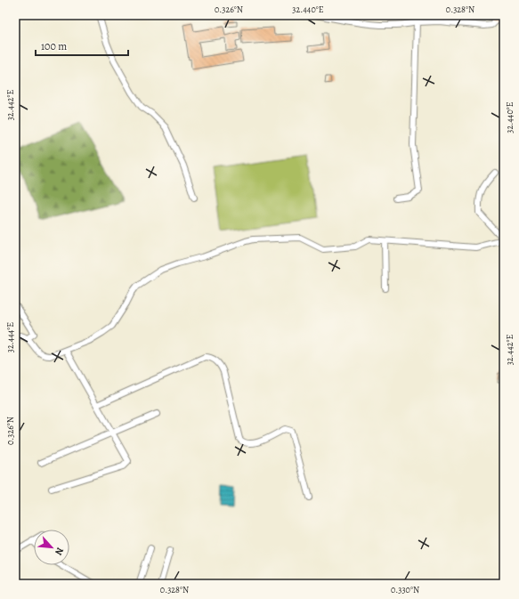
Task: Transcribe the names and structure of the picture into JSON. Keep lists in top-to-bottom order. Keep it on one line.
{"scale_bar":"100 m","north":"bottom right","coordinates":["0.326°N","32.440°E","0.328°N","32.442°E","32.444°E","0.330°N"]}
